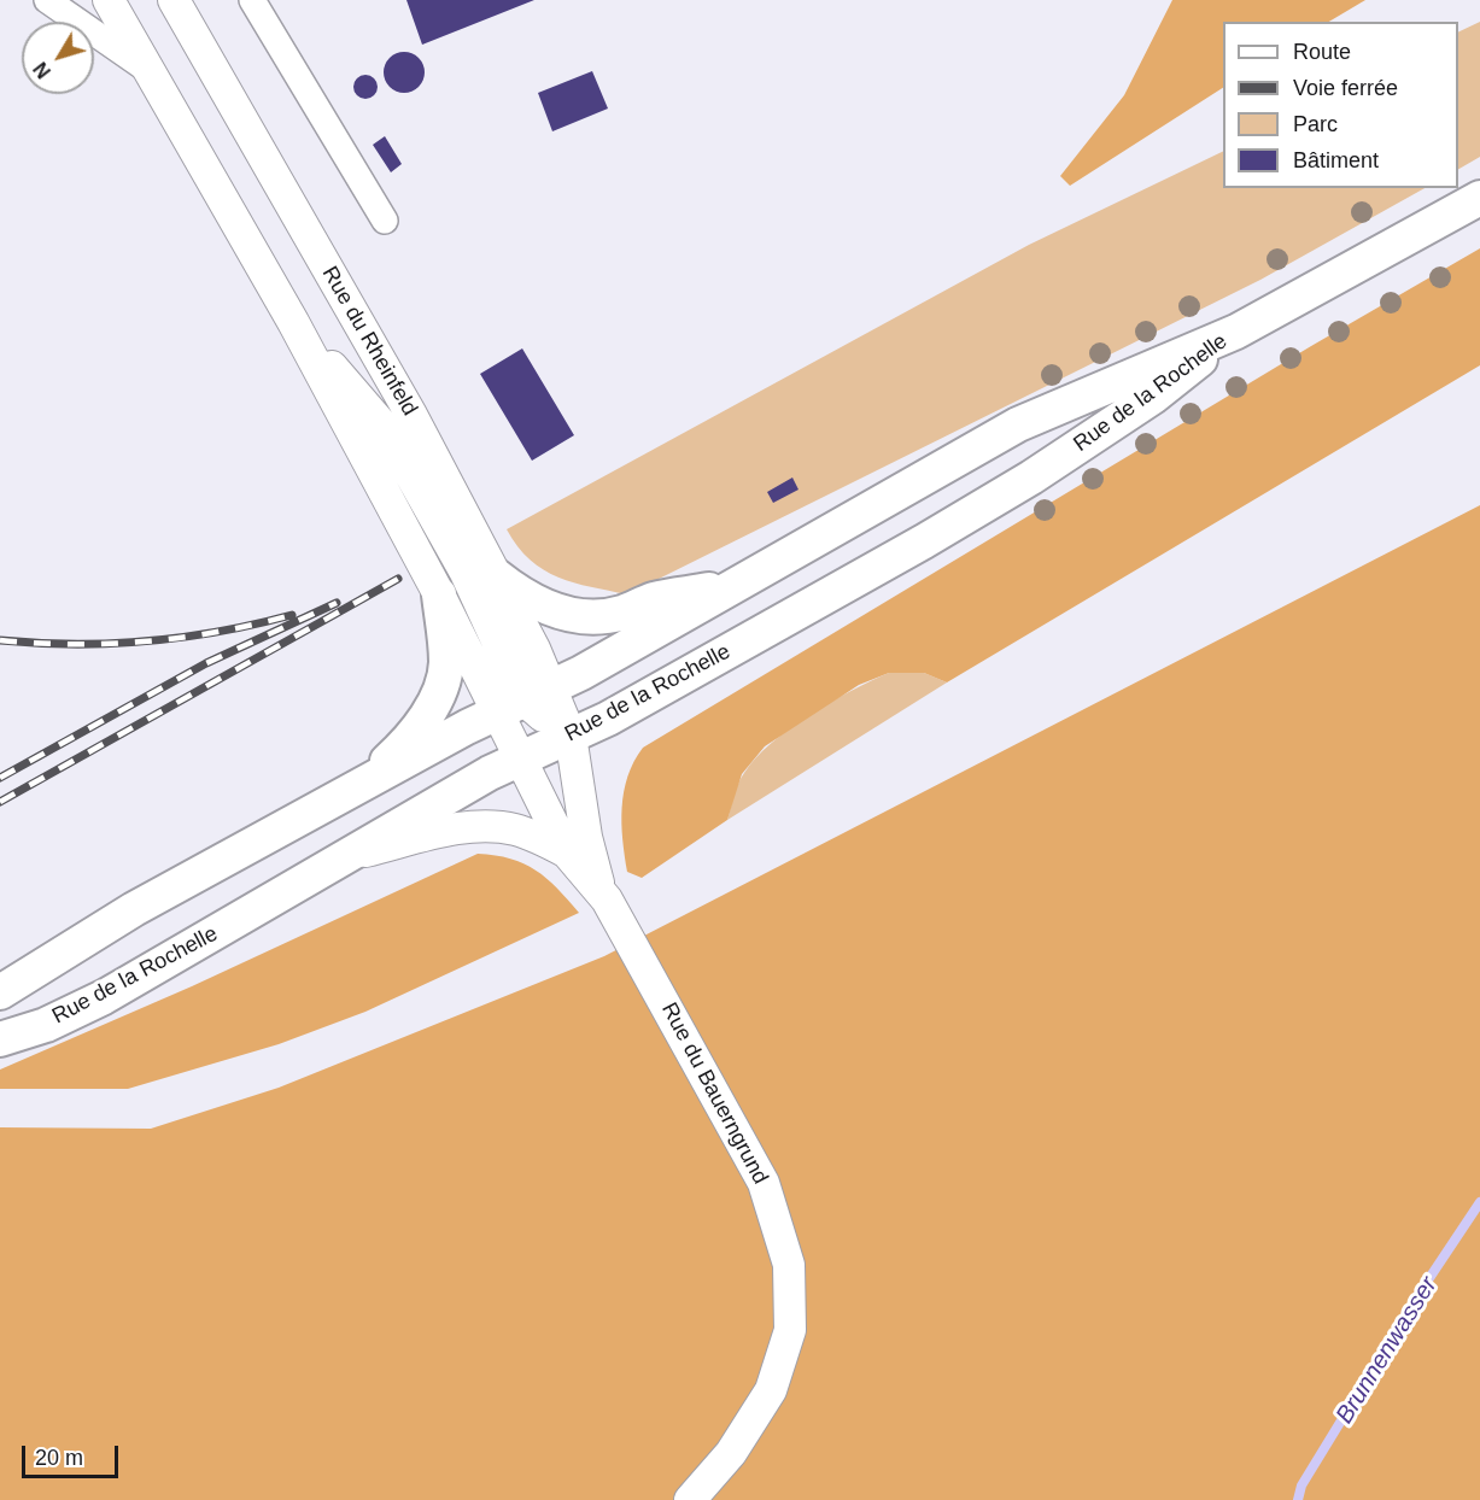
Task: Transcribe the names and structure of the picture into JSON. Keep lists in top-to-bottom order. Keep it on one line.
{"streets":{"main road":["Rue de la Rochelle"],"street":["Rue du Rheinfeld","Rue du Bauerngrund"]},"crossings":[["Rue du Rheinfeld","Rue de la Rochelle"],["Rue du Rheinfeld","Rue du Bauerngrund"],["Rue de la Rochelle","Rue du Bauerngrund"]],"water":["Brunnenwasser"],"legend":["Route","Voie ferrée","Parc","Bâtiment"],"scale_bar":"20 m","north":"bottom left"}
